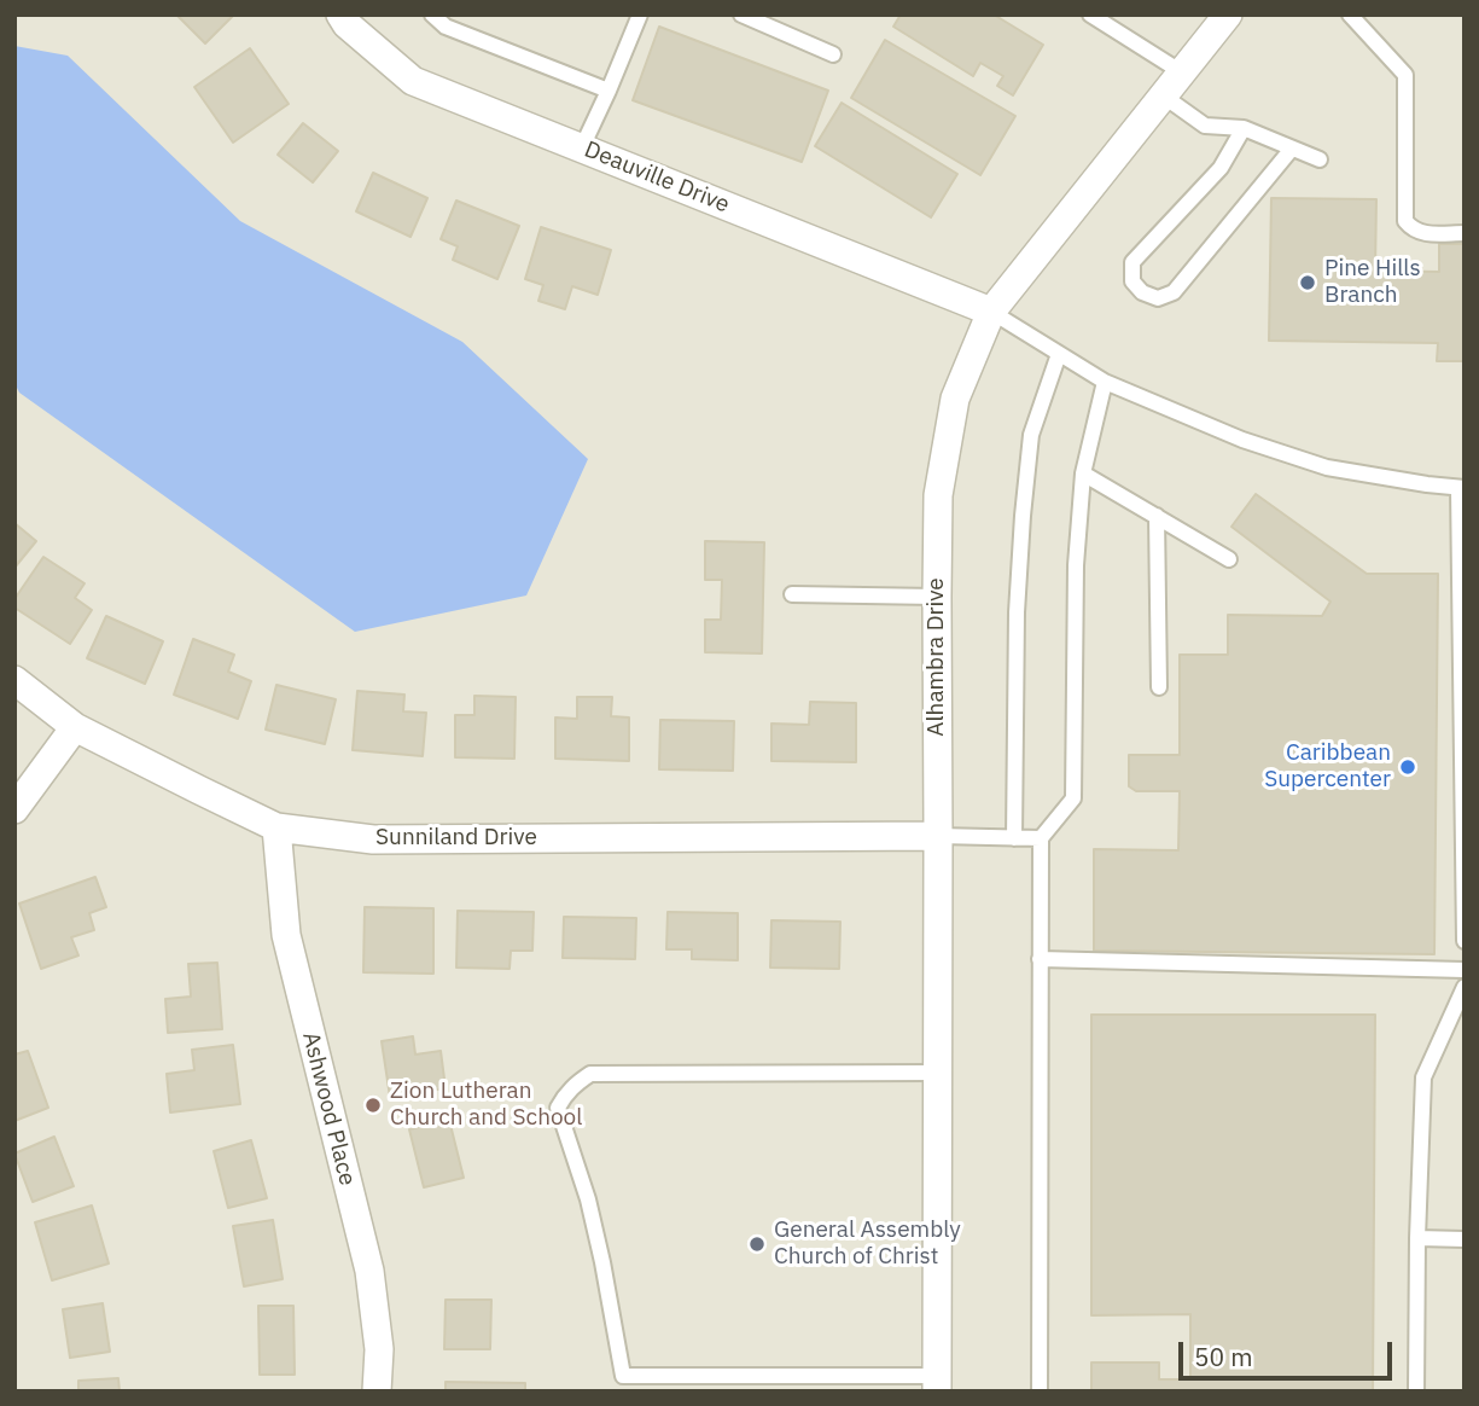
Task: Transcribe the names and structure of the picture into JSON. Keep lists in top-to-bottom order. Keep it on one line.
{"streets":{"street":["Deauville Drive","Alhambra Drive","Sunniland Drive","Ashwood Place"]},"crossings":[["Deauville Drive","Alhambra Drive"],["Alhambra Drive","Sunniland Drive"],["Sunniland Drive","Ashwood Place"]],"places":["Pine Hills Branch","Caribbean Supercenter","Zion Lutheran Church and School","General Assembly Church of Christ"],"scale_bar":"50 m"}
